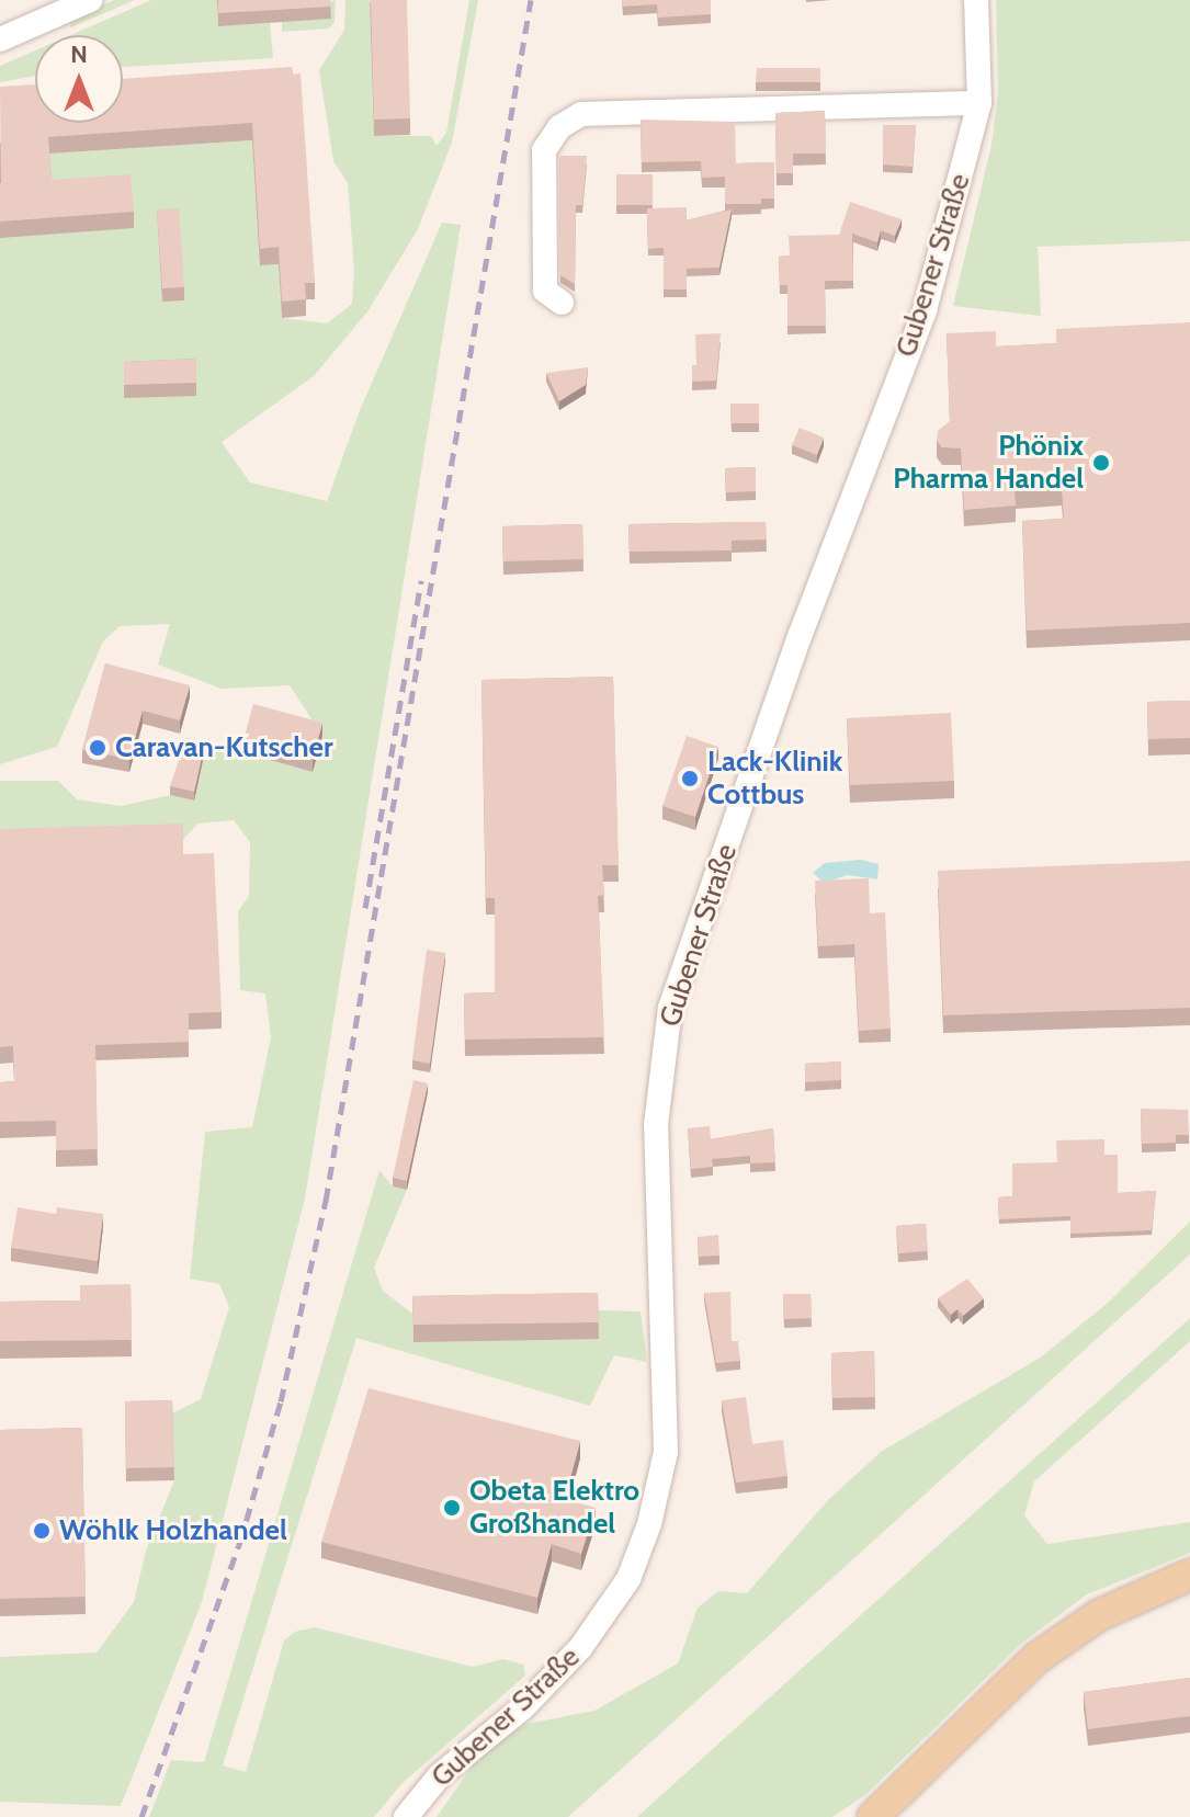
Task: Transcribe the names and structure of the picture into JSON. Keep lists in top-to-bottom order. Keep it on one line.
{"streets":{"street":["Gubener Straße"]},"places":["Phönix Pharma Handel","Caravan-Kutscher","Lack-Klinik Cottbus","Obeta Elektro Großhandel","Wöhlk Holzhandel"],"north":"top"}
